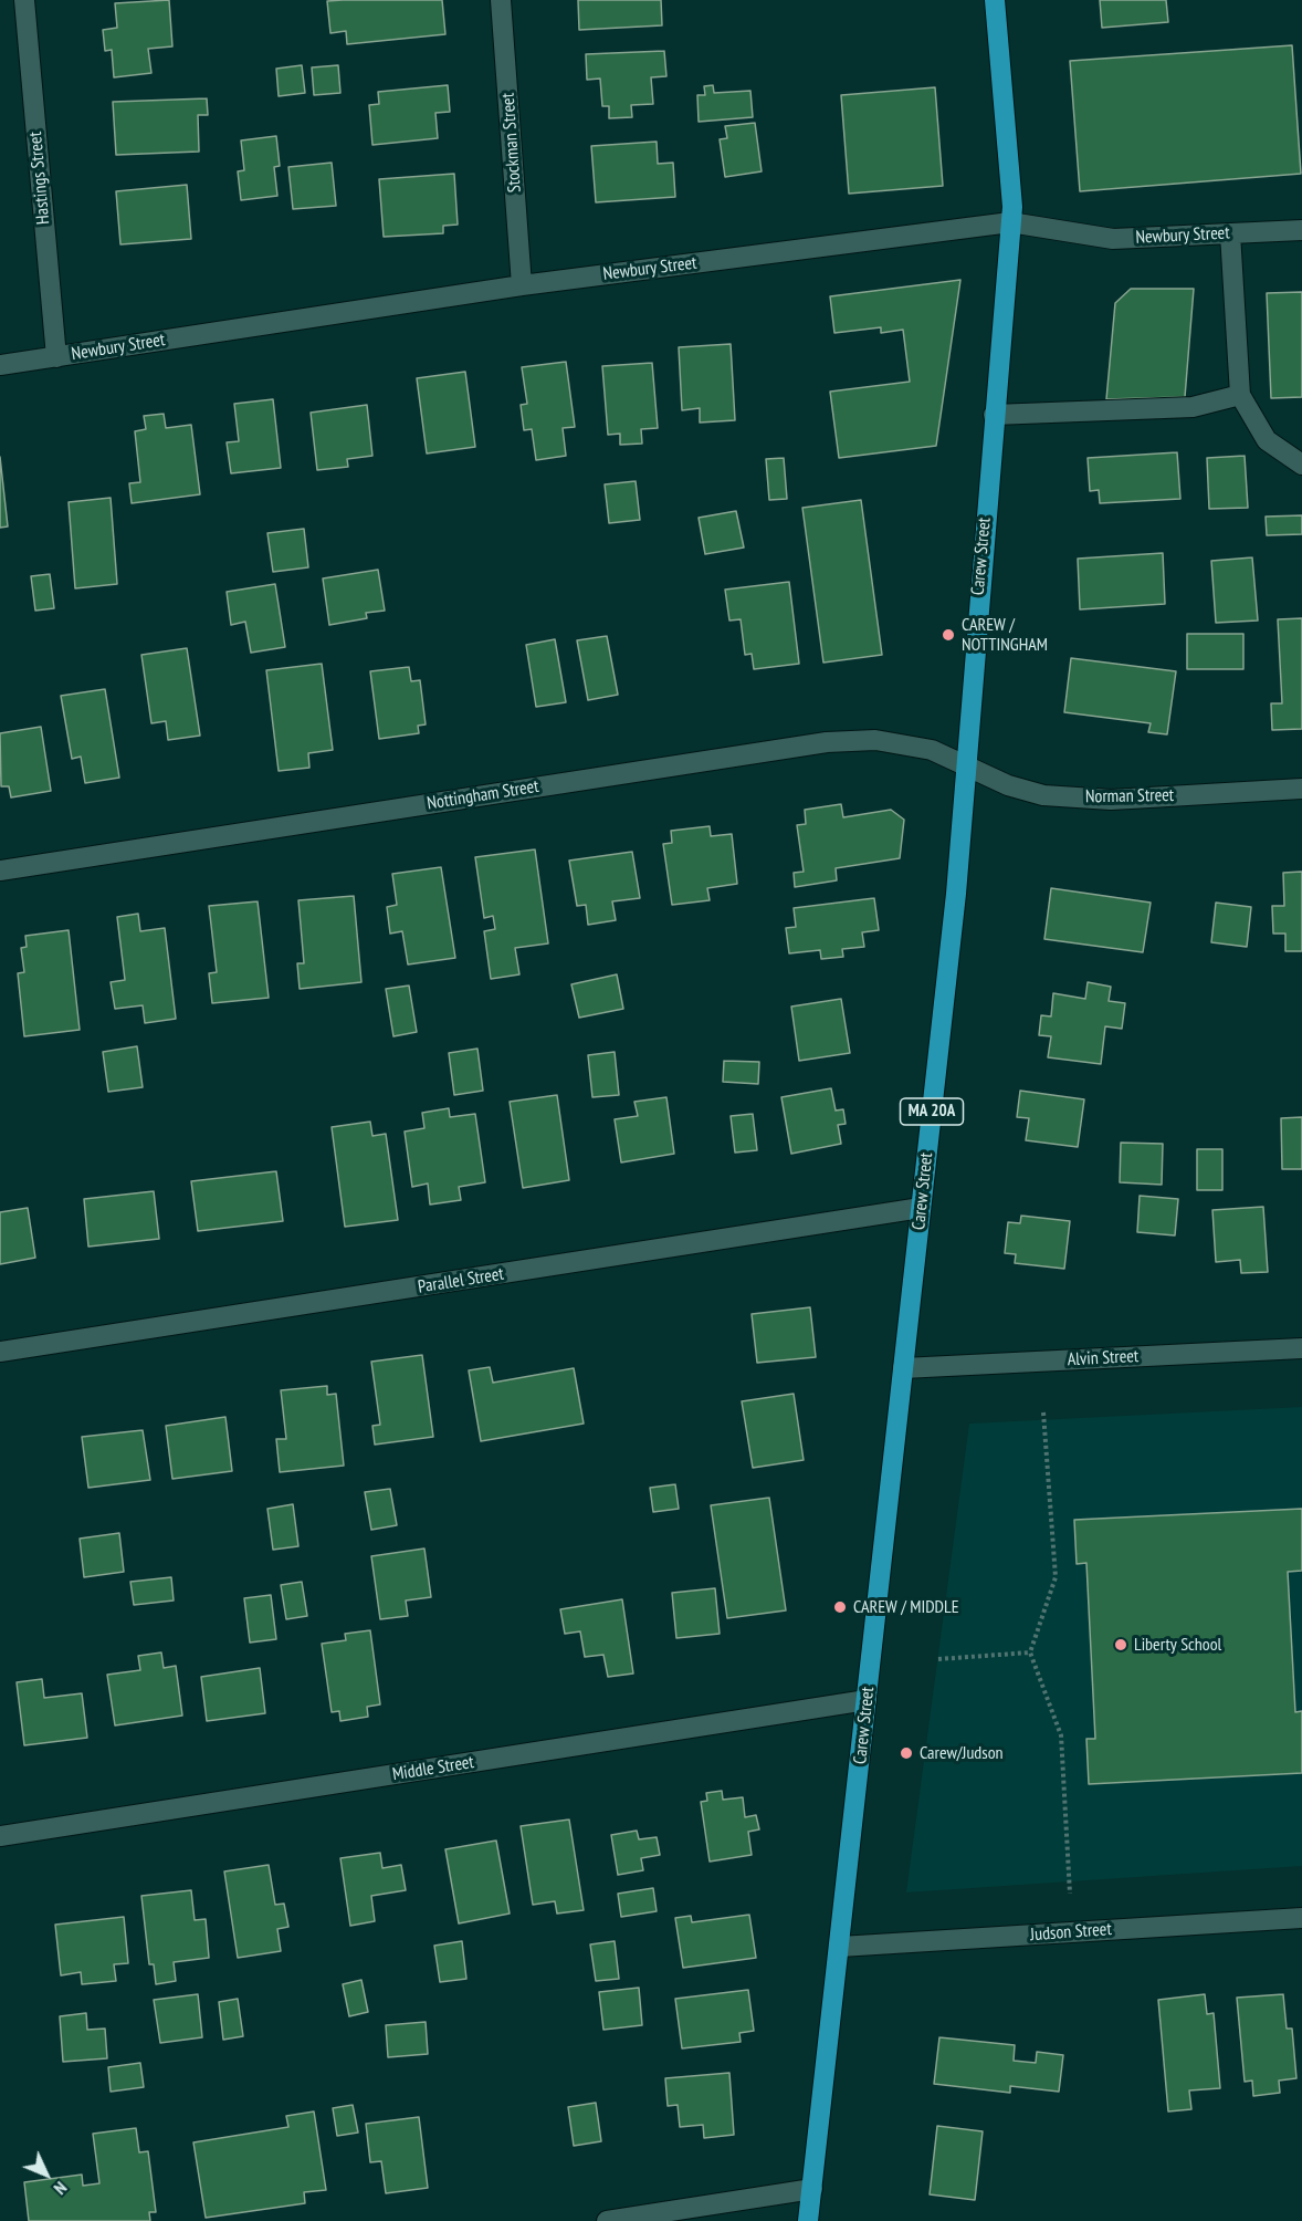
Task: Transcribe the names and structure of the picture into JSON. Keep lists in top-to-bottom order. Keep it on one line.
{"streets":{"main road":["Carew Street","MA 20A"],"street":["Stockman Street","Hastings Street","Newbury Street","Nottingham Street","Norman Street","Parallel Street","Alvin Street","Middle Street","Judson Street"]},"crossings":[["Stockman Street","Newbury Street"],["Hastings Street","Newbury Street"],["Newbury Street","Carew Street"],["Carew Street","Nottingham Street"],["Carew Street","Norman Street"],["Carew Street","Parallel Street"],["Carew Street","Alvin Street"],["Carew Street","Middle Street"],["Carew Street","Judson Street"],["Nottingham Street","Norman Street"]],"places":["CAREW / NOTTINGHAM","CAREW / MIDDLE","Liberty School","Carew/Judson"],"north":"bottom right"}
